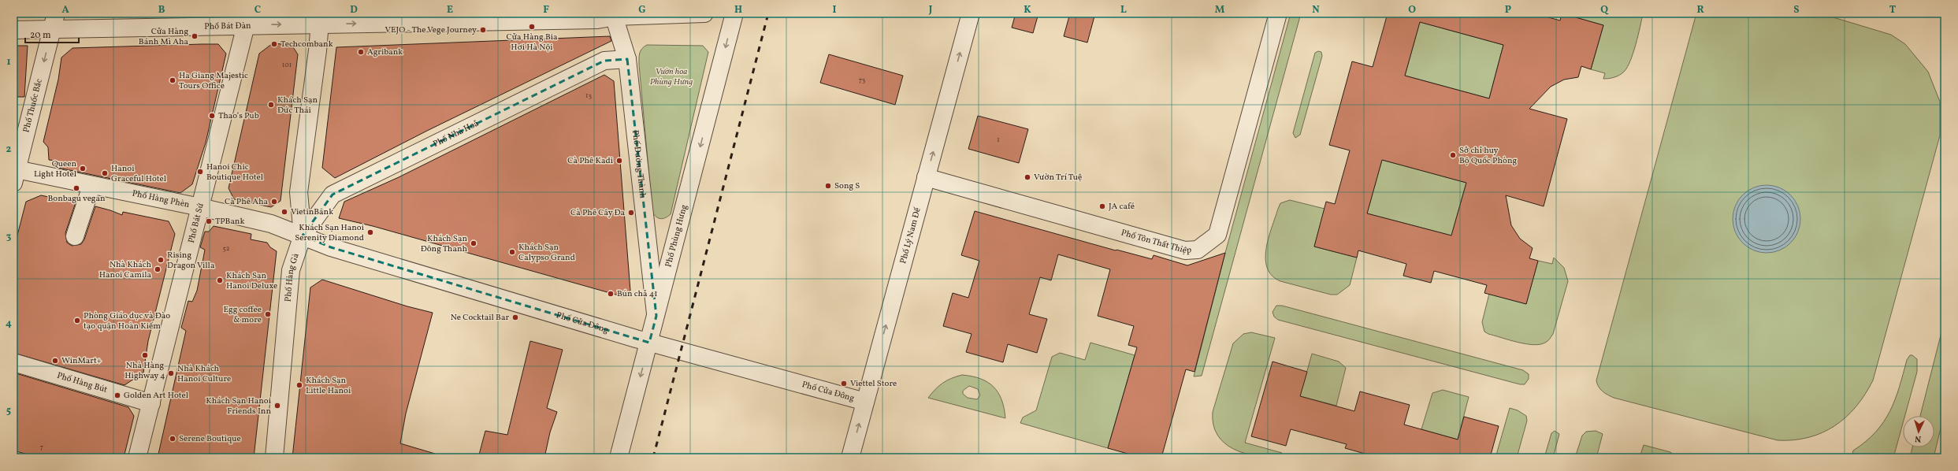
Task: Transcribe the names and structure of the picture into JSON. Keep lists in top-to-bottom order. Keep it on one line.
{"streets":{"street":["Phố Bát Đàn","Phố Thuốc Bắc","Phố Nhà Hoả","Phố Đường Thành","Phố Hàng Phèn","Phố Bát Sứ","Phố Phùng Hưng","Phố Lý Nam Đế","Phố Tôn Thất Thiệp","Phố Hàng Gà","Phố Cửa Đông","Phố Hàng Bút"]},"crossings":[["Phố Bát Đàn","Phố Thuốc Bắc"],["Phố Bát Đàn","Phố Đường Thành"],["Phố Bát Đàn","Phố Bát Sứ"],["Phố Bát Đàn","Phố Hàng Gà"],["Phố Thuốc Bắc","Phố Hàng Phèn"],["Phố Nhà Hoả","Phố Đường Thành"],["Phố Nhà Hoả","Phố Hàng Phèn"],["Phố Nhà Hoả","Phố Hàng Gà"],["Phố Nhà Hoả","Phố Cửa Đông"],["Phố Đường Thành","Phố Phùng Hưng"],["Phố Hàng Phèn","Phố Bát Sứ"],["Phố Hàng Phèn","Phố Hàng Gà"],["Phố Hàng Phèn","Phố Cửa Đông"],["Phố Bát Sứ","Phố Hàng Bút"],["Phố Phùng Hưng","Phố Cửa Đông"],["Phố Lý Nam Đế","Phố Tôn Thất Thiệp"],["Phố Lý Nam Đế","Phố Cửa Đông"],["Phố Hàng Gà","Phố Cửa Đông"]],"one_way":["Phố Bát Đàn","Phố Thuốc Bắc","Phố Phùng Hưng","Phố Lý Nam Đế"],"parks":["Vườn hoa Phùng Hưng"],"places":["Cửa Hàng Bia Hơi Hà Nội","VEJO - The Vege Journey","Cửa Hàng Bánh Mì Aha","Techcombank","Agribank","Ha Giang Majestic Tours Office","Khách Sạn Đức Thái","Thao’s Pub","Sở chỉ huy Bộ Quốc Phòng","Cà Phê Kadi","Queen Light Hotel","Hanoi Chic Boutique Hotel","Hanoi Graceful Hotel","Vườn Trí Tuệ","Song S","Bonbagu vegan","Cà Phê Aha","JA café","VietinBank","Cà Phê Cây Đa","TPBank","Khách Sạn Hanoi Serenity Diamond","Khách Sạn Đông Thanh","Khách Sạn Calypso Grand","Rising Dragon Villa","Nhà Khách Hanoi Camila","Khách Sạn Hanoi Deluxe","Bún chả 41","Egg coffee & more","Ne Cocktail Bar","Phòng Giáo dục và Đào tạo quận Hoàn Kiếm","Nhà Hàng Highway 4","WinMart+","Nhà Khách Hanoi Culture","Viettel Store","Khách Sạn Little Hanoi","Golden Art Hotel","Khách Sạn Hanoi Friends Inn","Serene Boutique"],"house_numbers":["101","73","13","1","52","7"],"scale_bar":"20 m","north":"bottom","grid":{"columns":["A","B","C","D","E","F","G","H","I","J","K","L","M","N","O","P","Q","R","S","T"],"rows":["1","2","3","4","5"]}}
